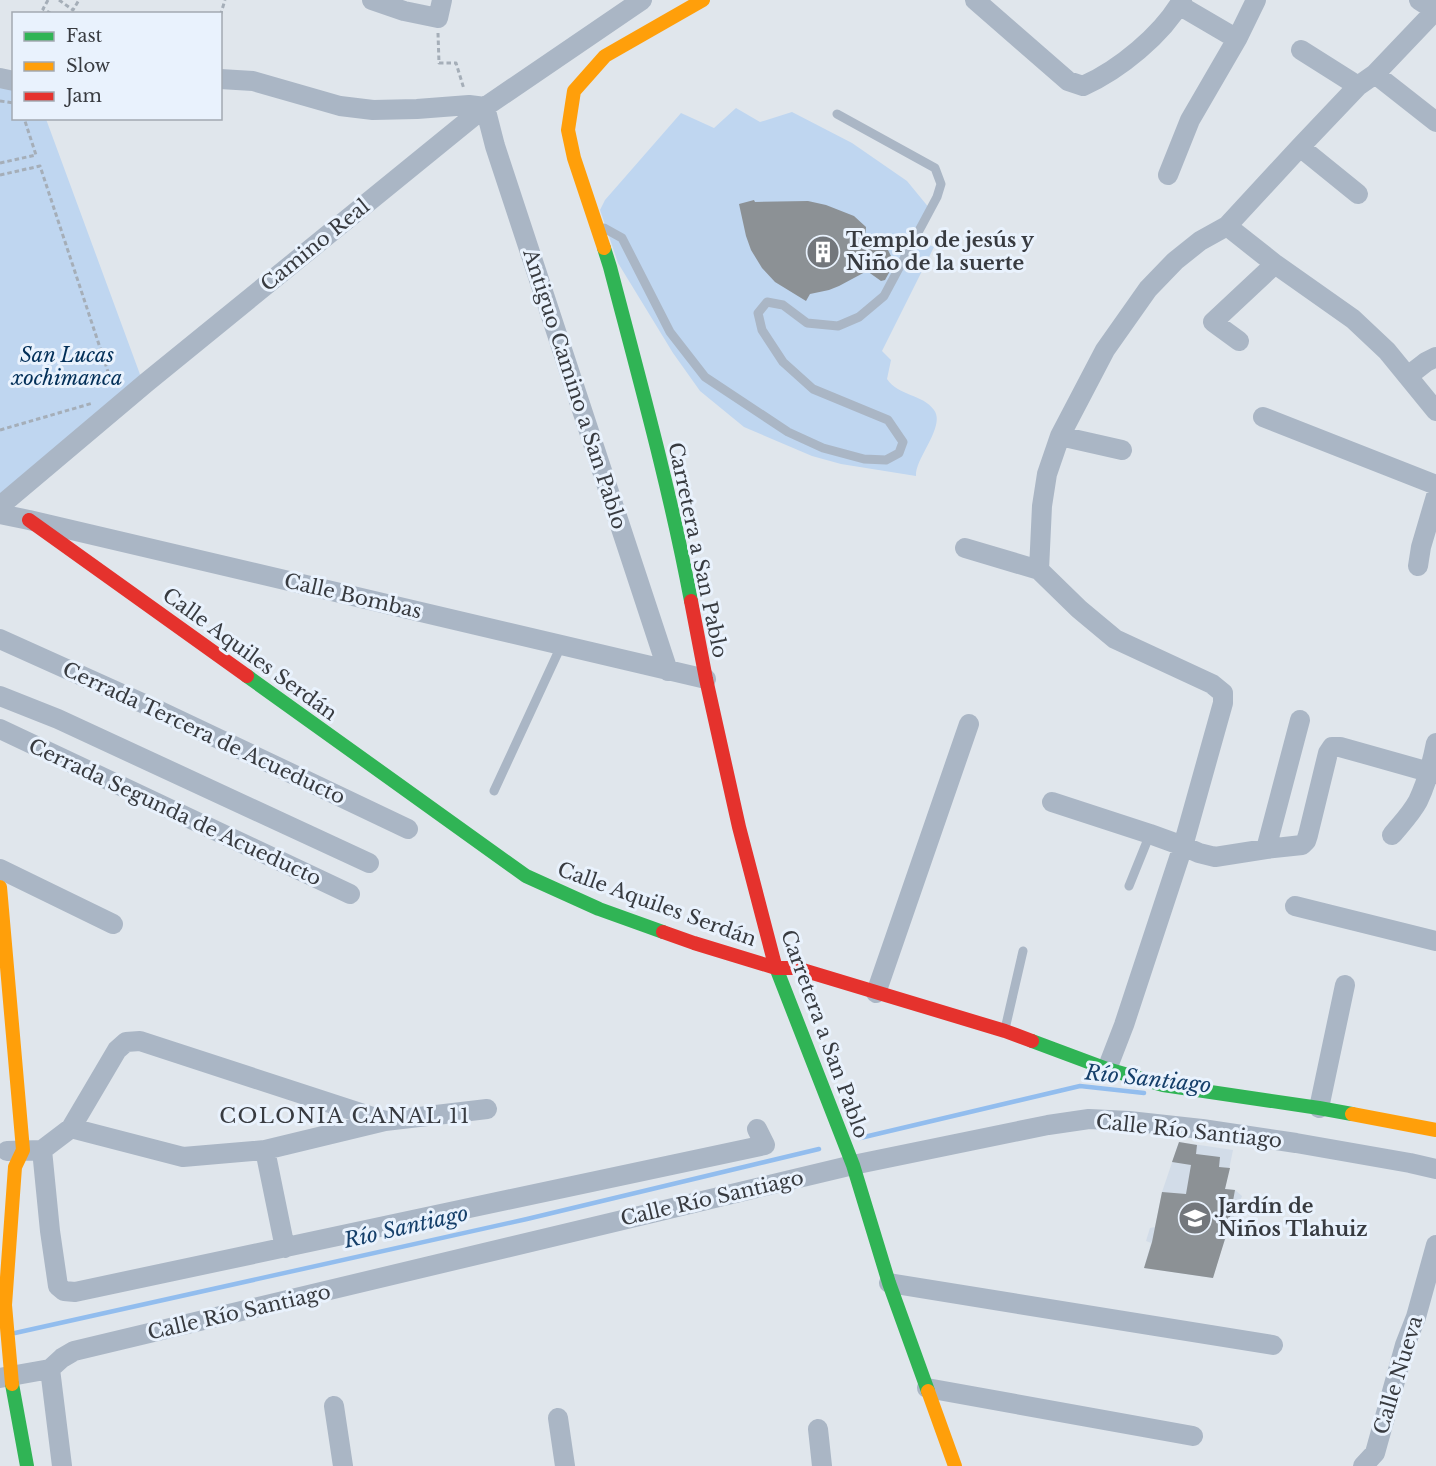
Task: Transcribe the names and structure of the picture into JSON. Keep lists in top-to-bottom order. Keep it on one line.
{"streets":{"street":["Camino Real","Antiguo Camino a San Pablo","Carretera a San Pablo","Calle Bombas","Calle Aquiles Serdán","Cerrada Tercera de Acueducto","Cerrada Segunda de Acueducto","Calle Río Santiago","Calle Nueva"]},"crossings":[["Camino Real","Antiguo Camino a San Pablo"],["Antiguo Camino a San Pablo","Calle Bombas"],["Carretera a San Pablo","Calle Bombas"],["Carretera a San Pablo","Calle Aquiles Serdán"],["Carretera a San Pablo","Calle Río Santiago"],["Calle Bombas","Calle Aquiles Serdán"]],"districts":["COLONIA CANAL 11"],"water":["Río Santiago"],"parks":["San Lucas xochimanca"],"places":{"building":["Templo de jesús y Niño de la suerte"],"school or university":["Jardín de Niños Tlahuiz"]},"legend":["Fast","Slow","Jam"]}
